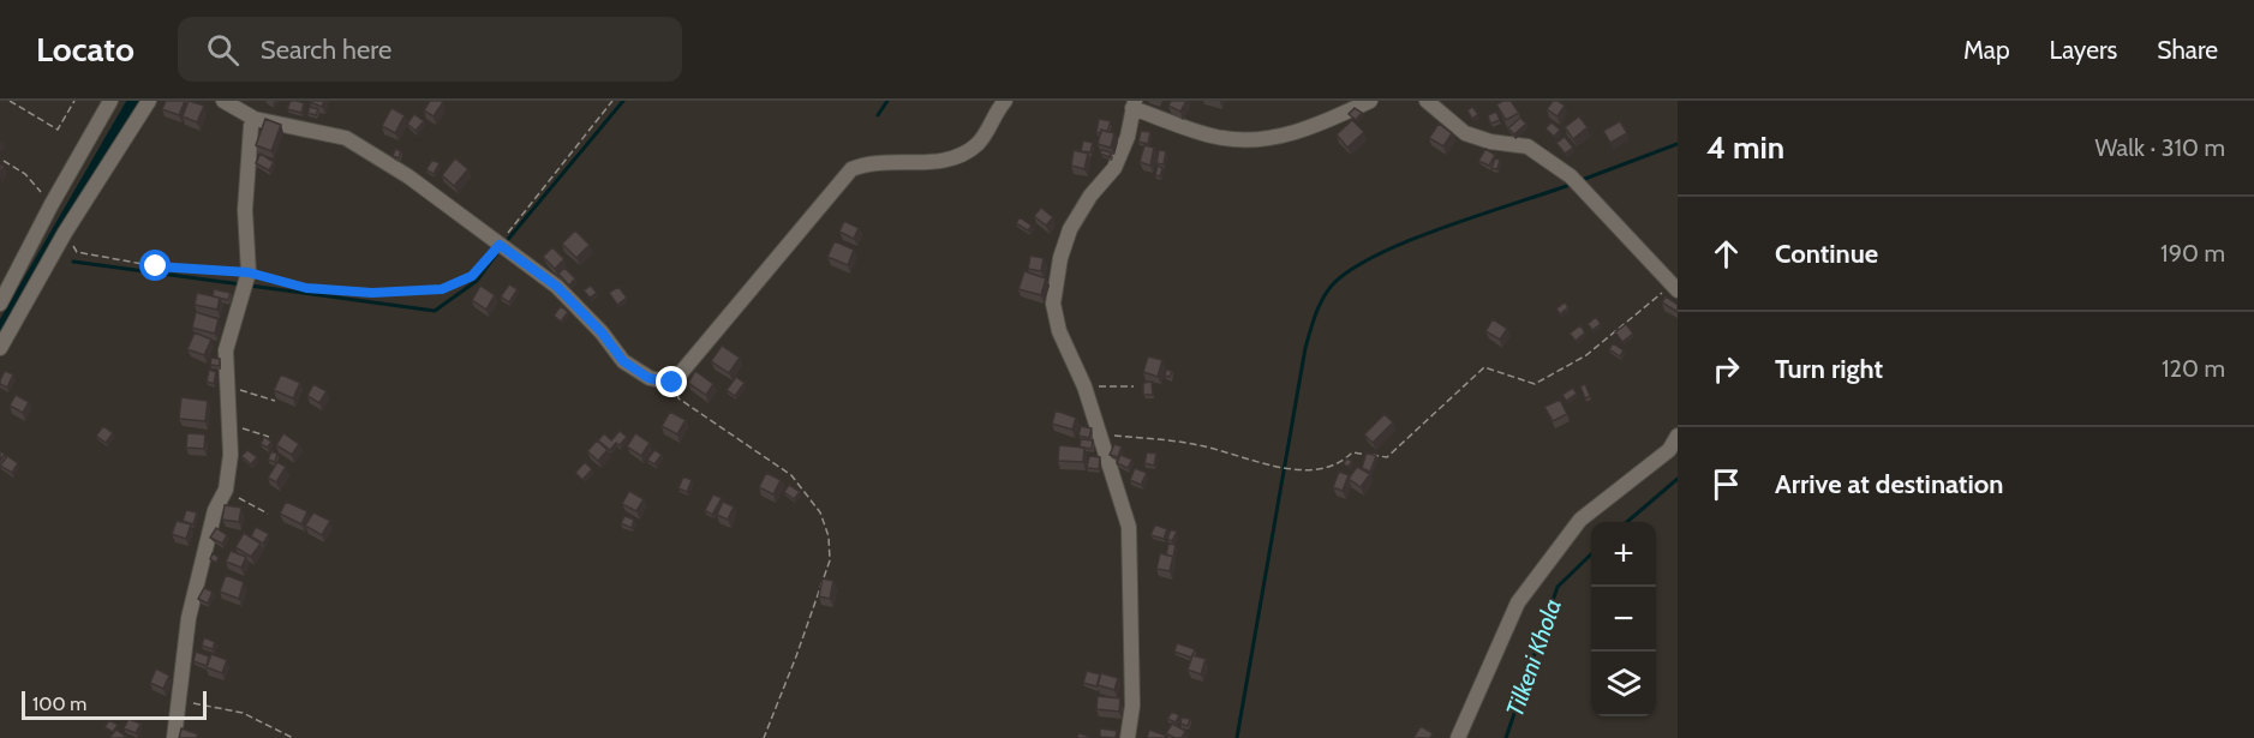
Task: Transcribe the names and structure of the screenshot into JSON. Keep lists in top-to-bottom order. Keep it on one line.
{"water":["Tilkeni Khola"],"scale_bar":"100 m","page":{"header":"Locato","search":"Search here","nav":["Map","Layers","Share"],"heading":["4 min","Walk · 310 m"],"list":[["Continue","190 m"],["Turn right","120 m"],"Arrive at destination"],"map_buttons":["+","−"],"scale":"100 m"}}
